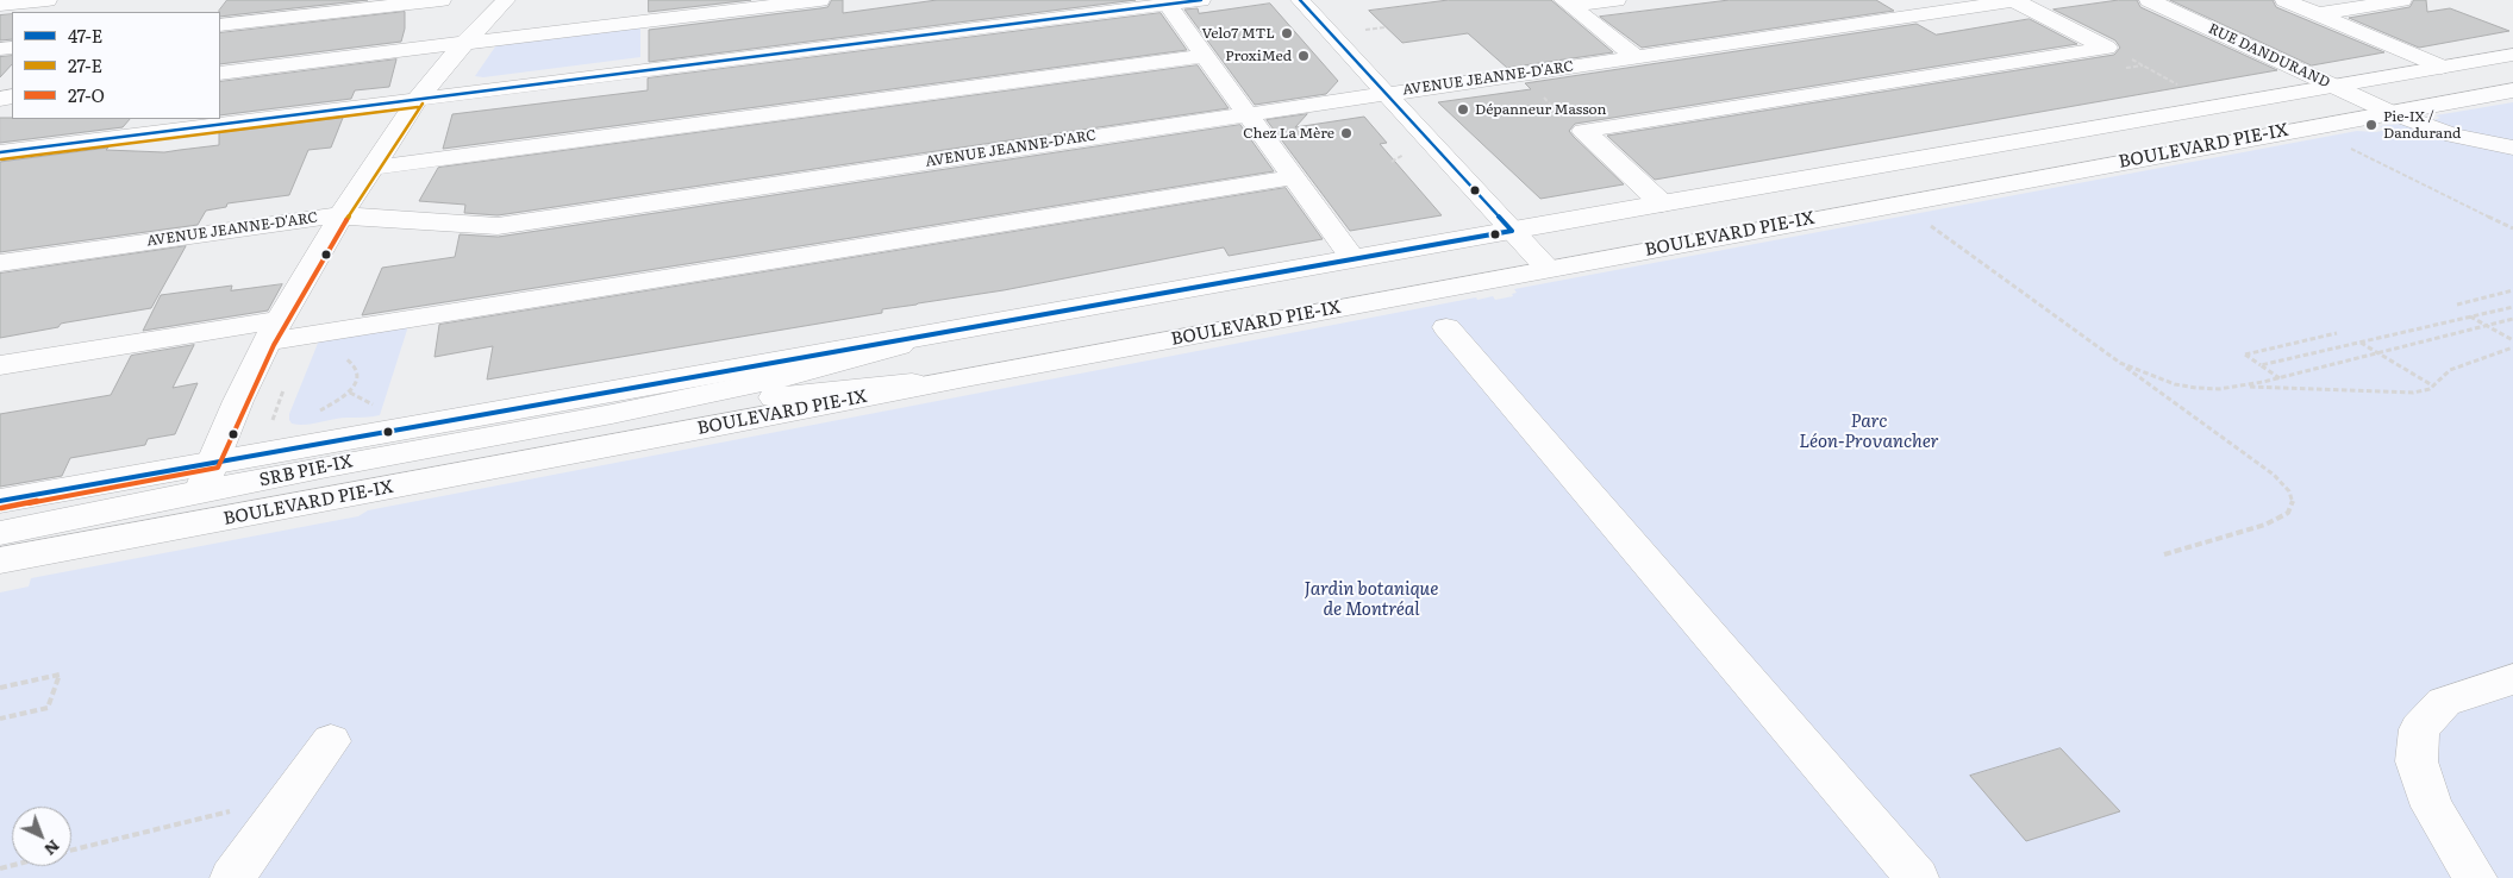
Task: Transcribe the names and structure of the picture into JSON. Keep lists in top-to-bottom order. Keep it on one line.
{"streets":{"street":["RUE DANDURAND","AVENUE JEANNE-D'ARC","BOULEVARD PIE-IX","SRB PIE-IX"]},"crossings":[["RUE DANDURAND","BOULEVARD PIE-IX"],["BOULEVARD PIE-IX","SRB PIE-IX"]],"parks":["Parc Léon-Provancher","Jardin botanique de Montréal"],"places":["Velo7 MTL","ProxiMed","Dépanneur Masson","Pie-IX / Dandurand","Chez La Mère"],"lines":["transit line 47-E","transit line 27-E","transit line 27-O"],"legend":["47-E","27-E","27-O"],"north":"bottom right"}
